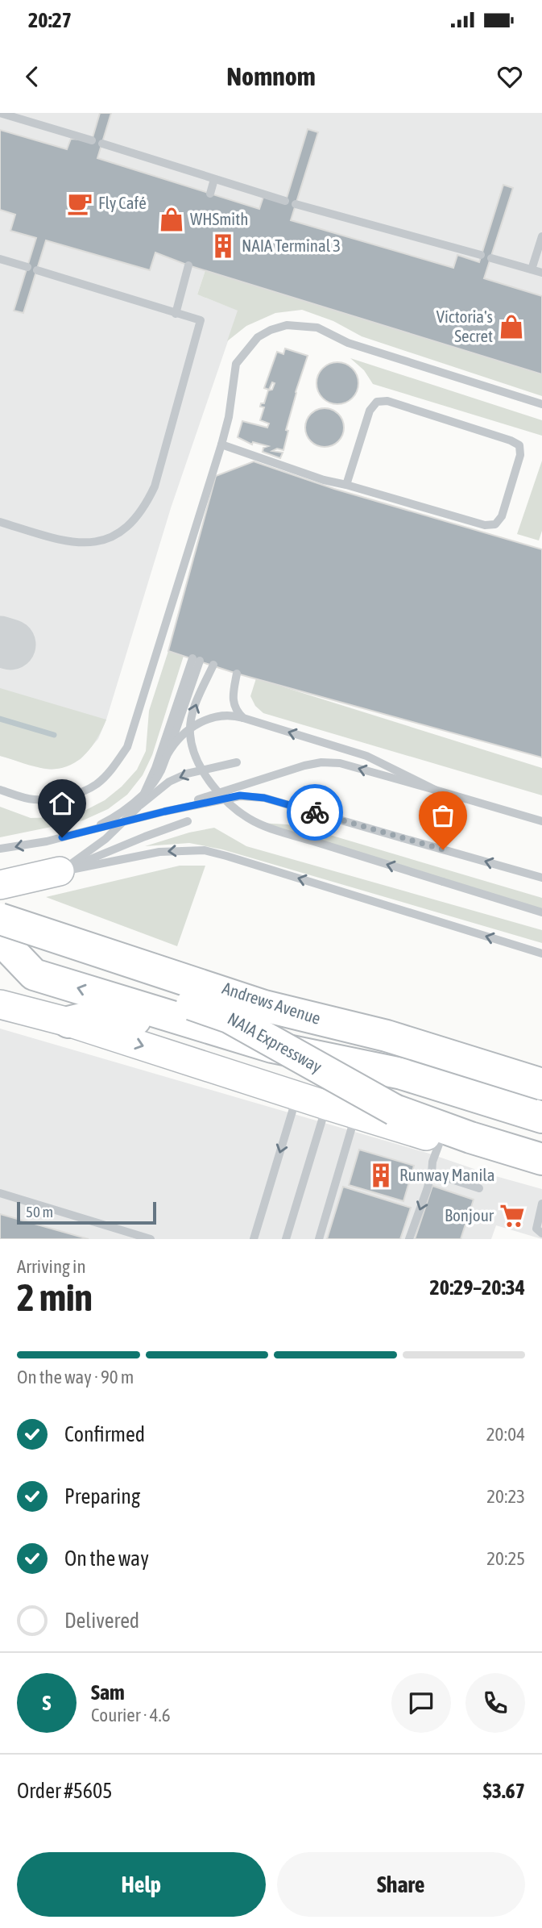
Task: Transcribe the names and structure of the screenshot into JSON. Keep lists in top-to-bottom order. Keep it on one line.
{"streets":{"highway":["NAIA Expressway"],"main road":["Andrews Avenue"]},"crossings":[["Andrews Avenue","NAIA Expressway"]],"places":{"cafe":["Fly Café"],"shop":["WHSmith","Victoria's Secret"],"building":["NAIA Terminal 3","Runway Manila"],"supermarket":["Bonjour"]},"scale_bar":"50 m","page":{"status":"20:27","header":"Nomnom","scale":"50 m","heading":["2 min","Arriving in","20:29–20:34"],"panel":["Sam","Courier · 4.6","Order #5605","$3.67"],"bar":"On the way · 90 m","list":[["Confirmed","20:04"],["Preparing","20:23"],["On the way","20:25"],"Delivered"],"round":"S","buttons":["Help","Share"]}}
